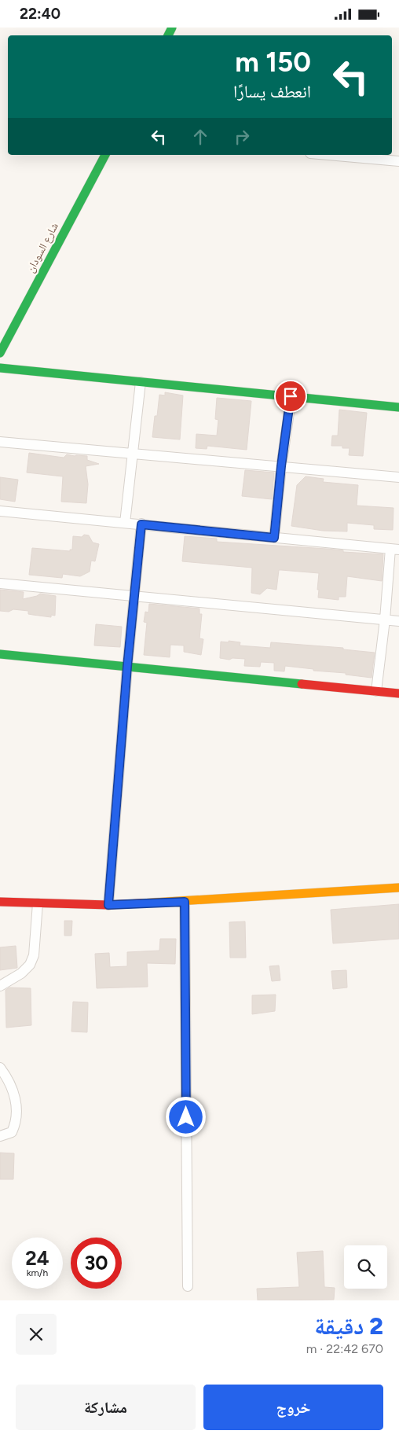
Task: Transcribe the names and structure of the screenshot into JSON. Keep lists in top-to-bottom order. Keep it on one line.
{"streets":{"street":["شارع السودان"]},"page":{"status":"22:40","turn":["150 m","انعطف يسارًا"],"speed":"24 km/h","limit":"30","heading":["2 دقيقة","670 m · 22:42"],"buttons":["خروج","مشاركة"]}}
